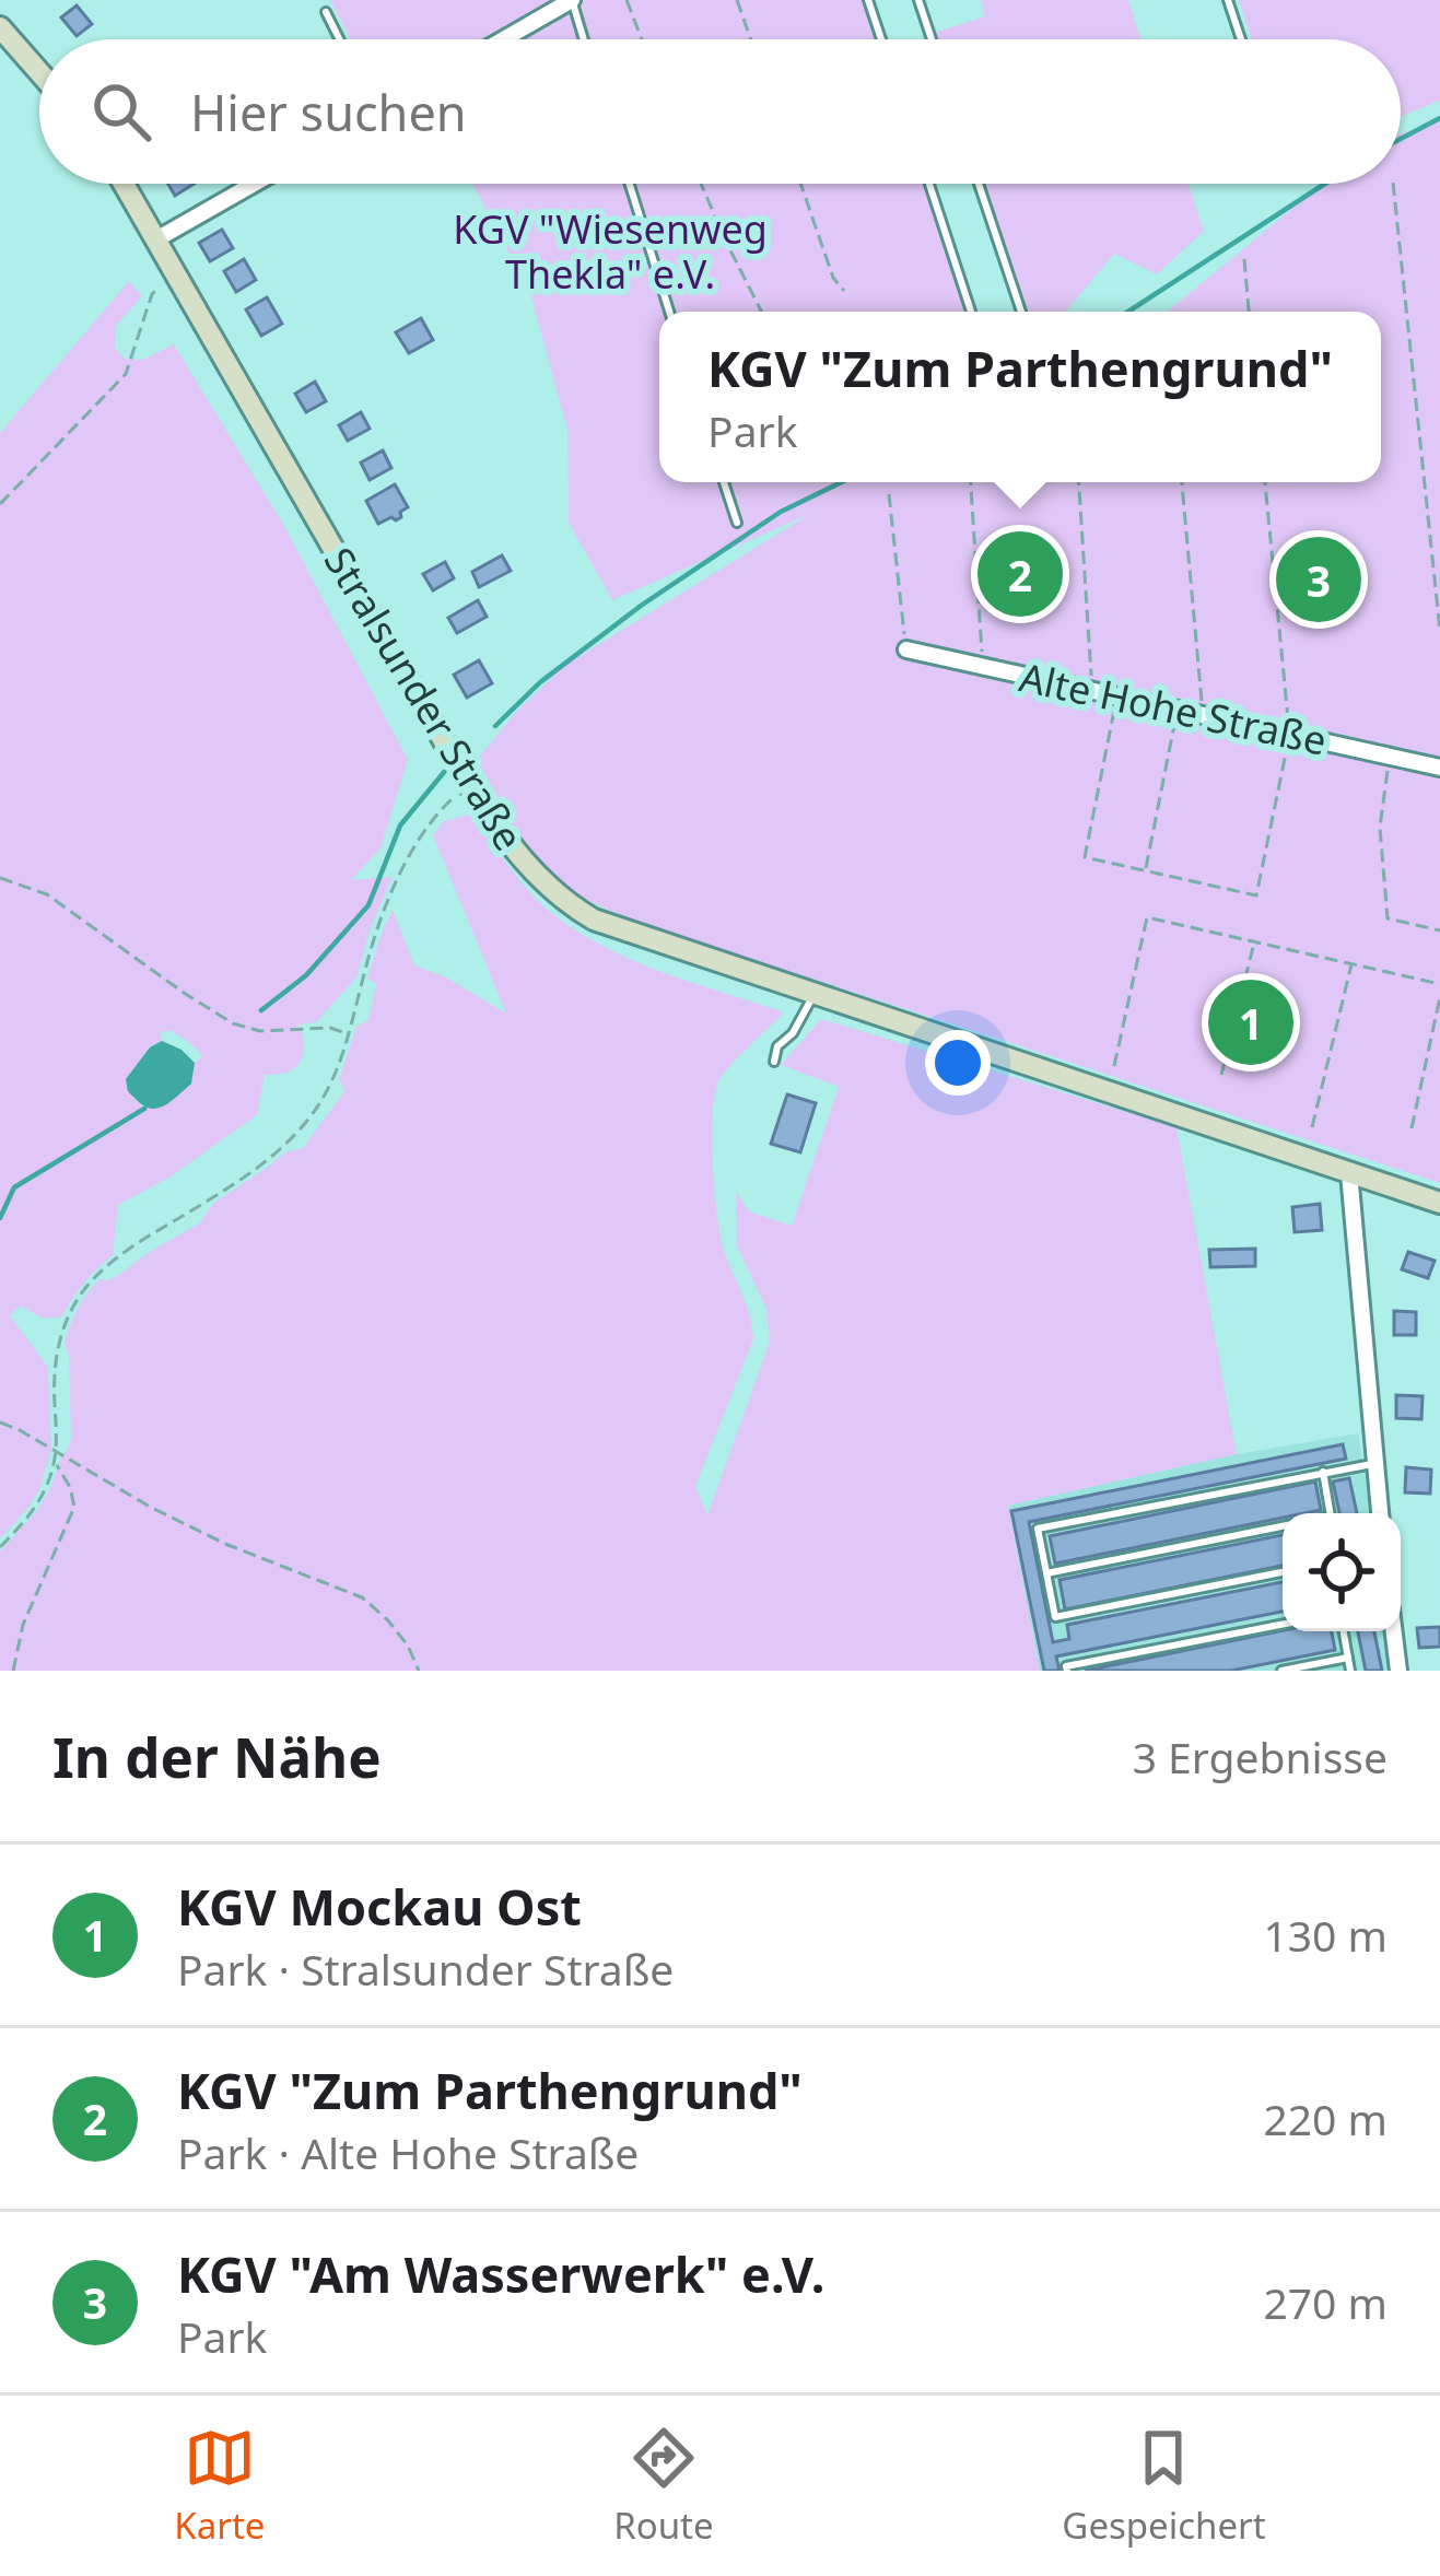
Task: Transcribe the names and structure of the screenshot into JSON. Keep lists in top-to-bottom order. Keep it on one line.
{"streets":{"street":["Stralsunder Straße","Alte Hohe Straße"]},"parks":["KGV \"Wiesenweg Thekla\" e.V."],"page":{"search":"Hier suchen","popup":["KGV \"Zum Parthengrund\"","Park"],"pins":["2","3","1"],"heading":["In der Nähe","3 Ergebnisse"],"list":[{"mark":"1","name":"KGV Mockau Ost","note":"Park · Stralsunder Straße","value":"130 m"},{"mark":"2","name":"KGV \"Zum Parthengrund\"","note":"Park · Alte Hohe Straße","value":"220 m"},{"mark":"3","name":"KGV \"Am Wasserwerk\" e.V.","note":"Park","value":"270 m"}],"nav":["Karte","Route","Gespeichert"]}}
